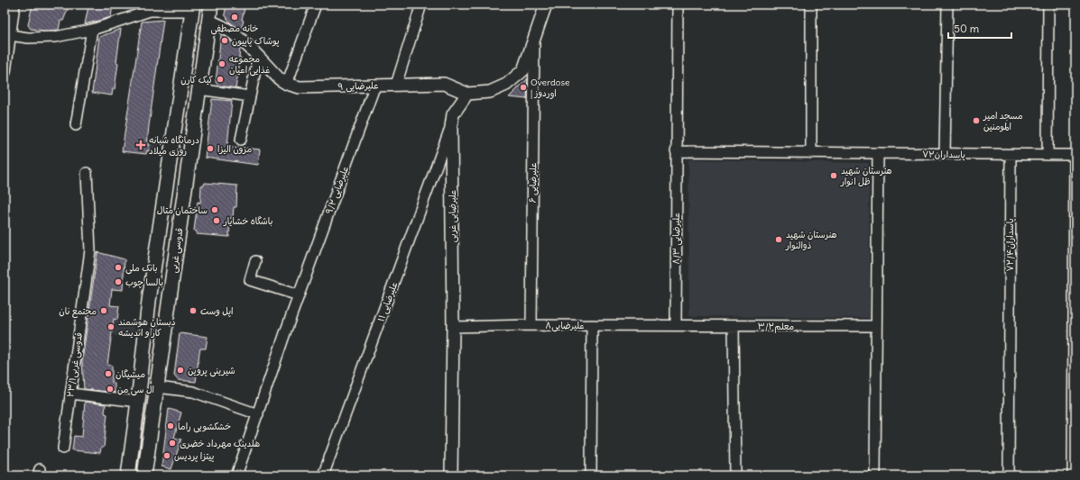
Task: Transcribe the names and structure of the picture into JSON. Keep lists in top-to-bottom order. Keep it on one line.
{"streets":{"main road":["قدوسی غربی"],"street":["۹ علیرضایی","پاسداران۷۲","۶ علیرضایی","۹/۲ علیرضایی","علیرضایی غربی","۸/۳ علیرضایی","پاسداران۷۲/۴","۱۱ علیرضایی","علیرضایی۸","معلم۳/۲","قدوسی غربی۲۳/۱"]},"crossings":[["۹ علیرضایی","۹/۲ علیرضایی"],["۹ علیرضایی","علیرضایی غربی"],["پاسداران۷۲","۸/۳ علیرضایی"],["پاسداران۷۲","پاسداران۷۲/۴"],["۶ علیرضایی","علیرضایی۸"],["علیرضایی غربی","۱۱ علیرضایی"],["علیرضایی غربی","علیرضایی۸"],["۸/۳ علیرضایی","علیرضایی۸"],["۸/۳ علیرضایی","معلم۳/۲"],["علیرضایی۸","معلم۳/۲"]],"places":{"other":["خانه مصطفی","پوشاک پاپیون","مجموعه غذایی اعیان","کیک کارن","Overdose | اوردوز","مسجد امیر المومنین","مزون الیزا","هنرستان شهید ظل انوار","ساختمان متال","باشگاه خشایار","هنرستان شهید ذوالنوار","بانک ملی","بالسا چوب","مجتمع نان","اپل وست","دبستان هوشمند کار و اندیشه","شیرینی پروین","میشیگان","ال سی من","خشکشویی راما","هلدینگ مهرداد خضری","پیتزا پردیس"],"health":["درمانگاه شبانه روزی میلاد"]},"scale_bar":"50 m"}
